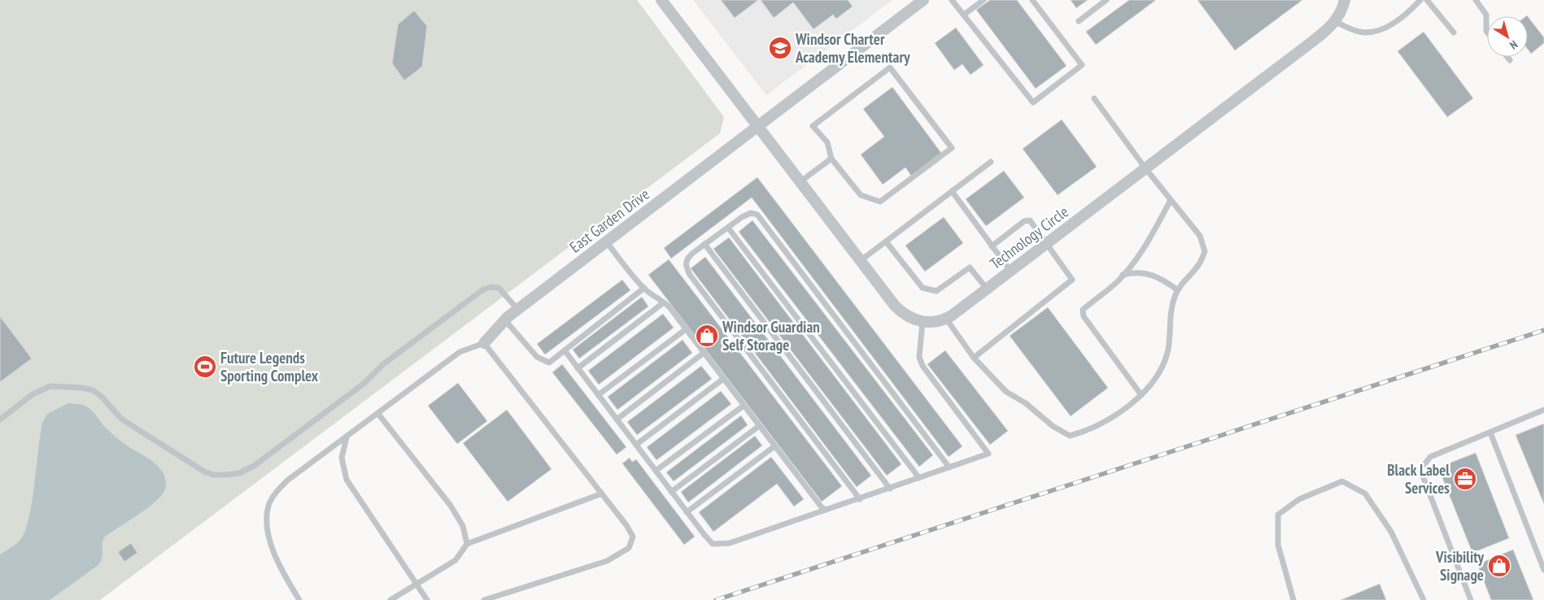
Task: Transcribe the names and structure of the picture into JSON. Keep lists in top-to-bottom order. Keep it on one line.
{"streets":{"street":["East Garden Drive","Technology Circle"]},"places":{"school or university":["Windsor Charter Academy Elementary"],"shop":["Windsor Guardian Self Storage","Visibility Signage"],"sports":["Future Legends Sporting Complex"],"office":["Black Label Services"]},"north":"bottom right"}
